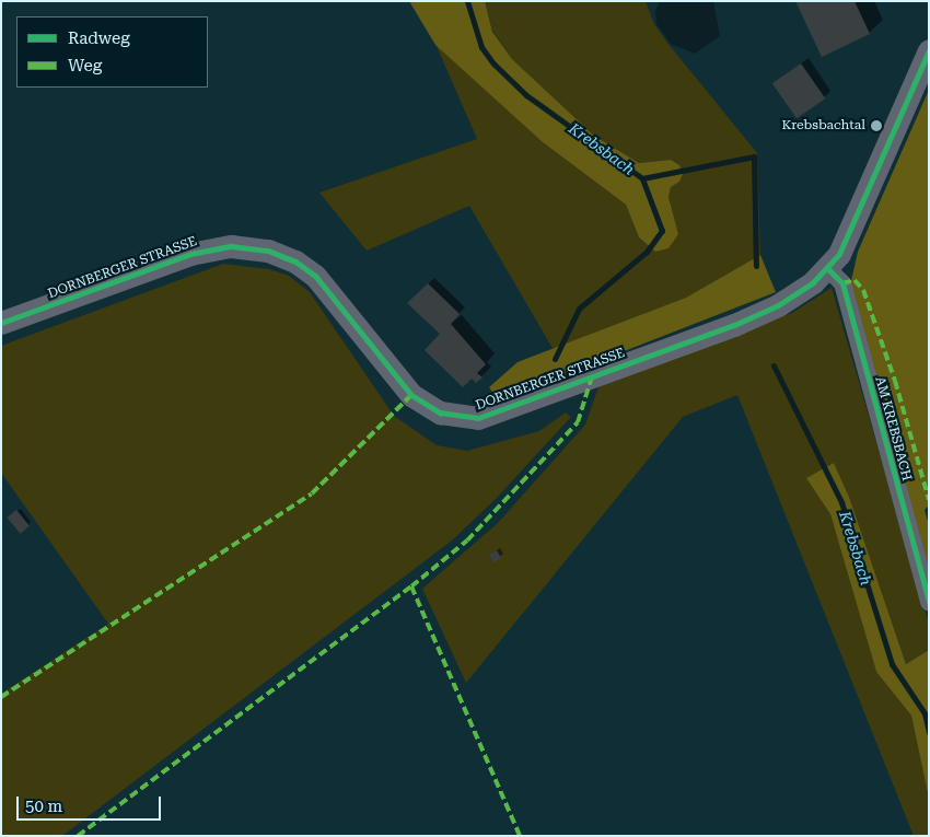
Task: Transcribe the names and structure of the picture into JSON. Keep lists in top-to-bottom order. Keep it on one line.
{"streets":{"street":["DORNBERGER STRASSE","AM KREBSBACH"]},"crossings":[["DORNBERGER STRASSE","AM KREBSBACH"]],"water":["Krebsbach"],"places":["Krebsbachtal"],"legend":["Radweg","Weg"],"scale_bar":"50 m"}
